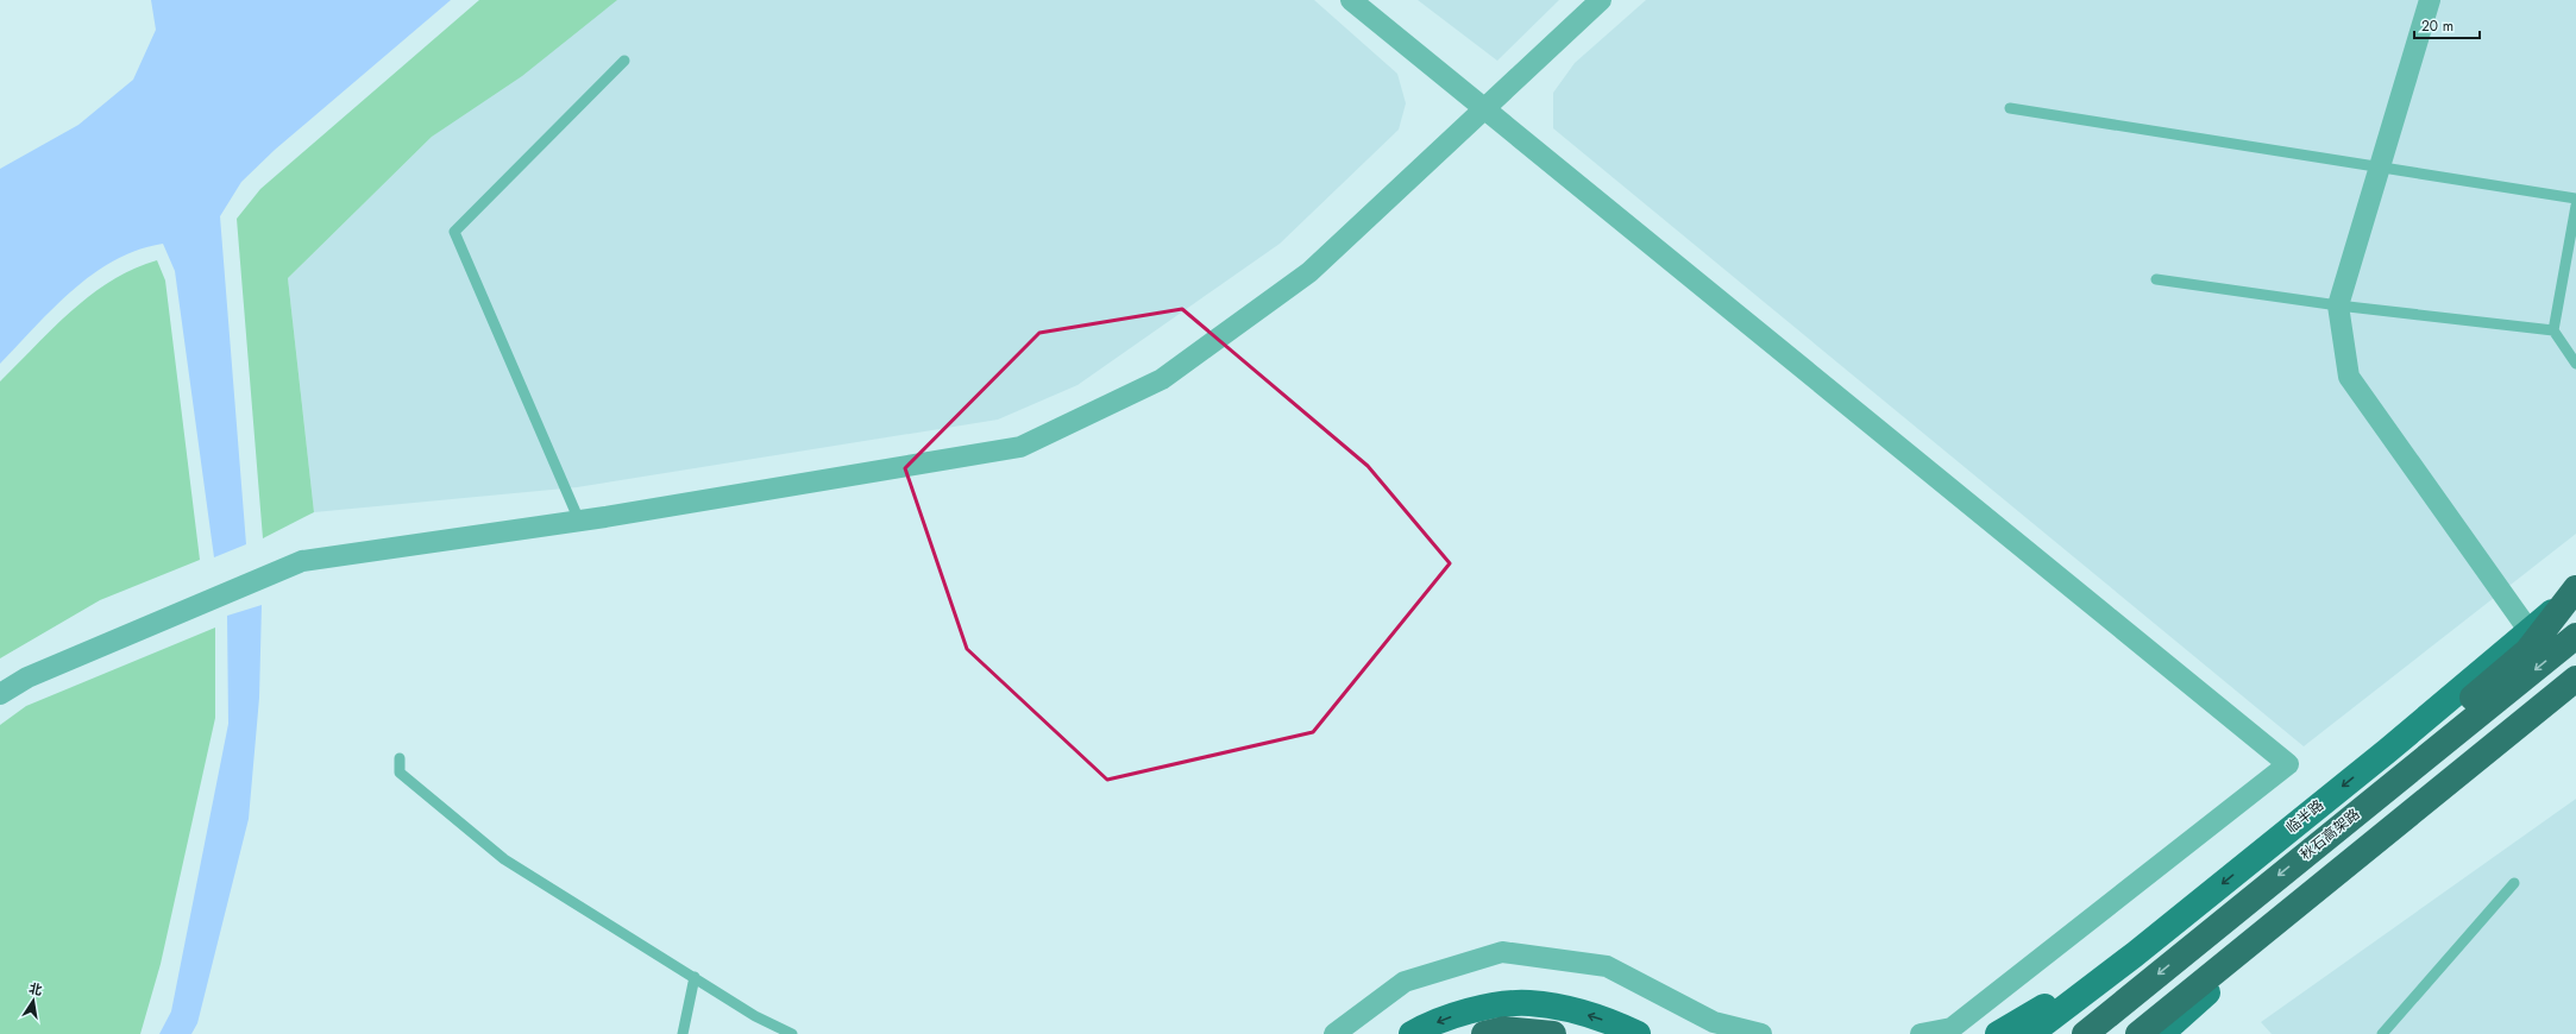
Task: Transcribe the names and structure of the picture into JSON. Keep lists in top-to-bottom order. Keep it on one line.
{"streets":{"highway":["秋石高架路"],"main road":["临半路"]},"scale_bar":"20 m","north":"top"}
